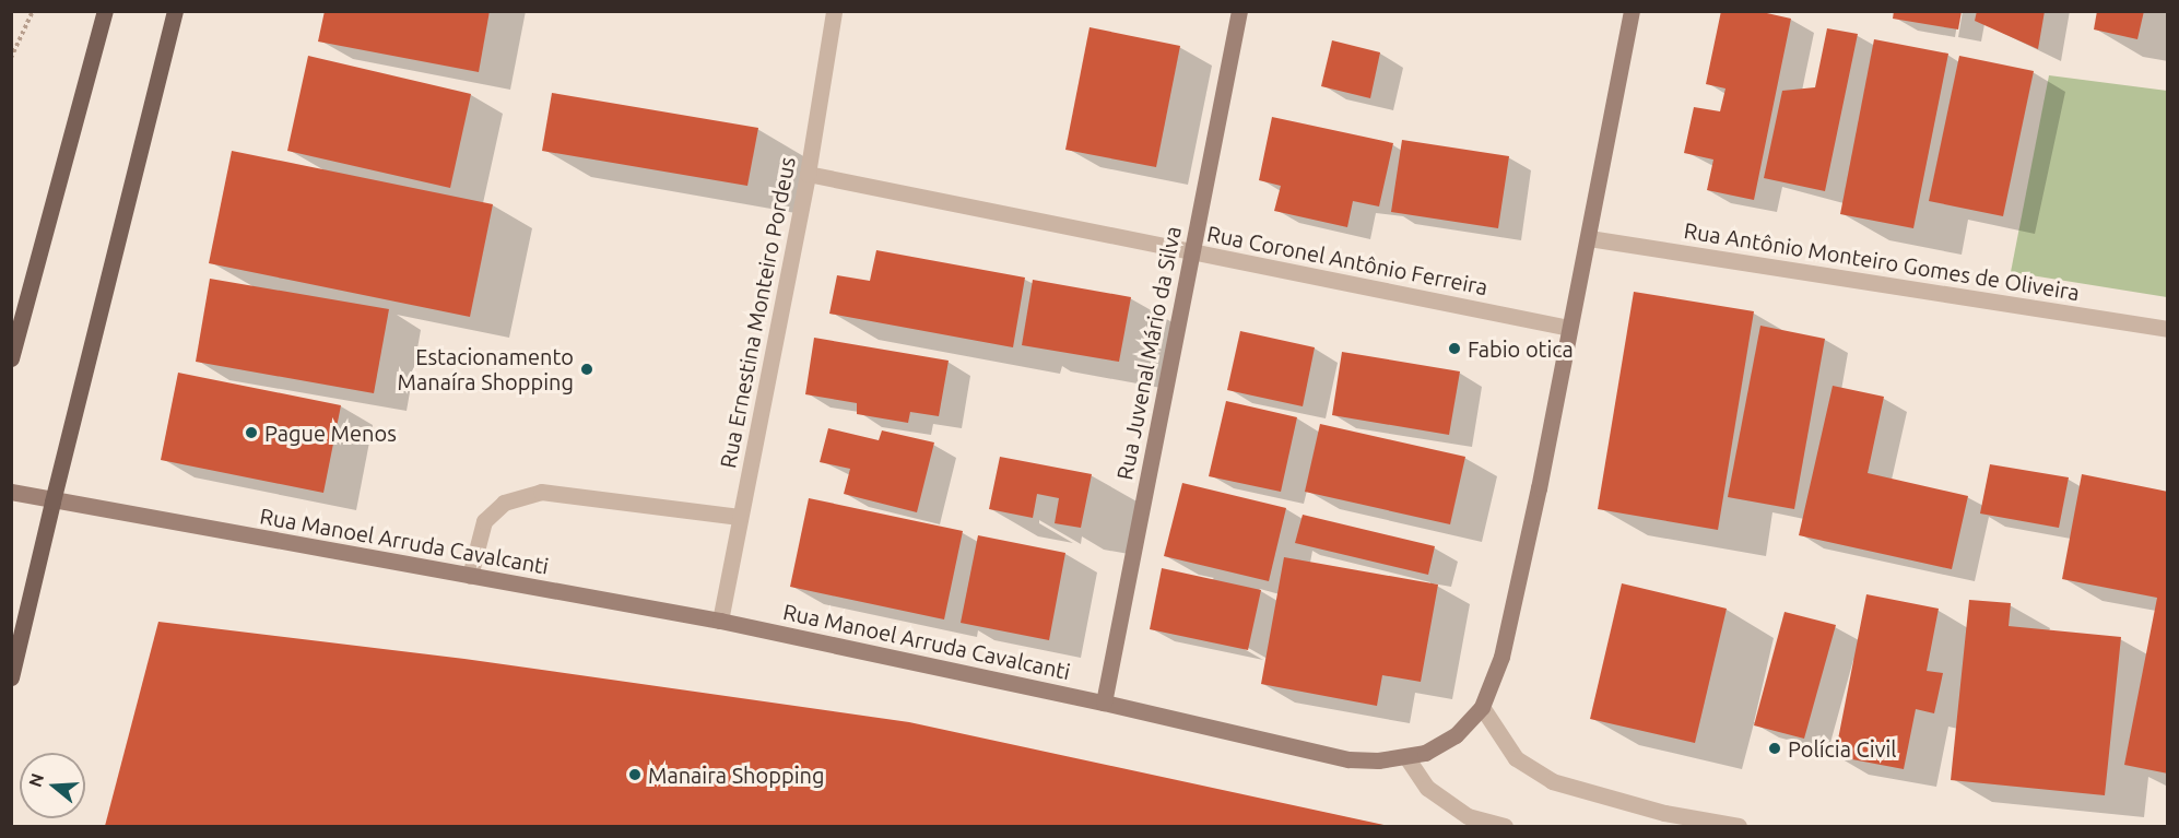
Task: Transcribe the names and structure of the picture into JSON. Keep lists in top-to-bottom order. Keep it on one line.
{"streets":{"main road":["Rua Juvenal Mário da Silva","Rua Manoel Arruda Cavalcanti"],"street":["Rua Coronel Antônio Ferreira","Rua Antônio Monteiro Gomes de Oliveira","Rua Ernestina Monteiro Pordeus"]},"crossings":[["Rua Coronel Antônio Ferreira","Rua Ernestina Monteiro Pordeus"],["Rua Coronel Antônio Ferreira","Rua Juvenal Mário da Silva"],["Rua Ernestina Monteiro Pordeus","Rua Manoel Arruda Cavalcanti"],["Rua Juvenal Mário da Silva","Rua Manoel Arruda Cavalcanti"]],"places":["Fabio otica","Estacionamento Manaíra Shopping","Pague Menos","Polícia Civil","Manaira Shopping"],"north":"left"}
